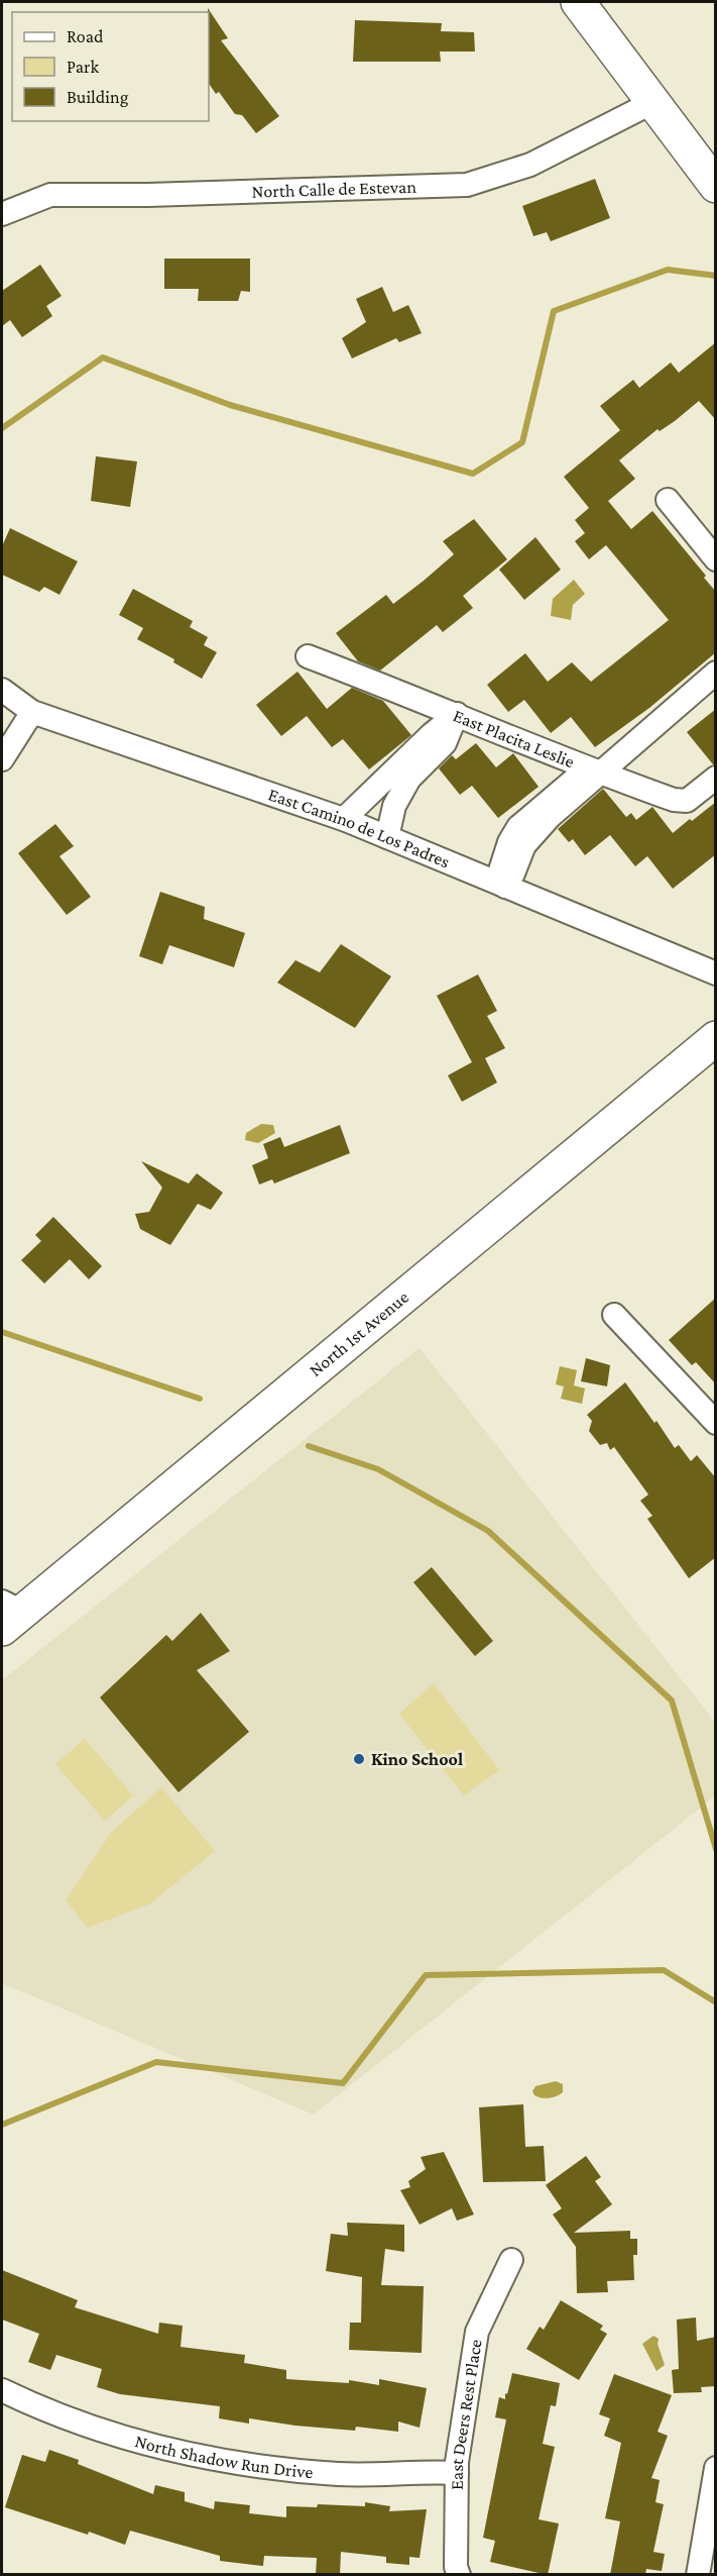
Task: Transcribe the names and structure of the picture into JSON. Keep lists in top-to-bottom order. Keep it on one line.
{"streets":{"main road":["North 1st Avenue"],"street":["North Calle de Estevan","East Placita Leslie","East Camino de Los Padres","East Deers Rest Place","North Shadow Run Drive"]},"crossings":[["East Deers Rest Place","North Shadow Run Drive"]],"places":["Kino School"],"legend":["Road","Park","Building"]}
